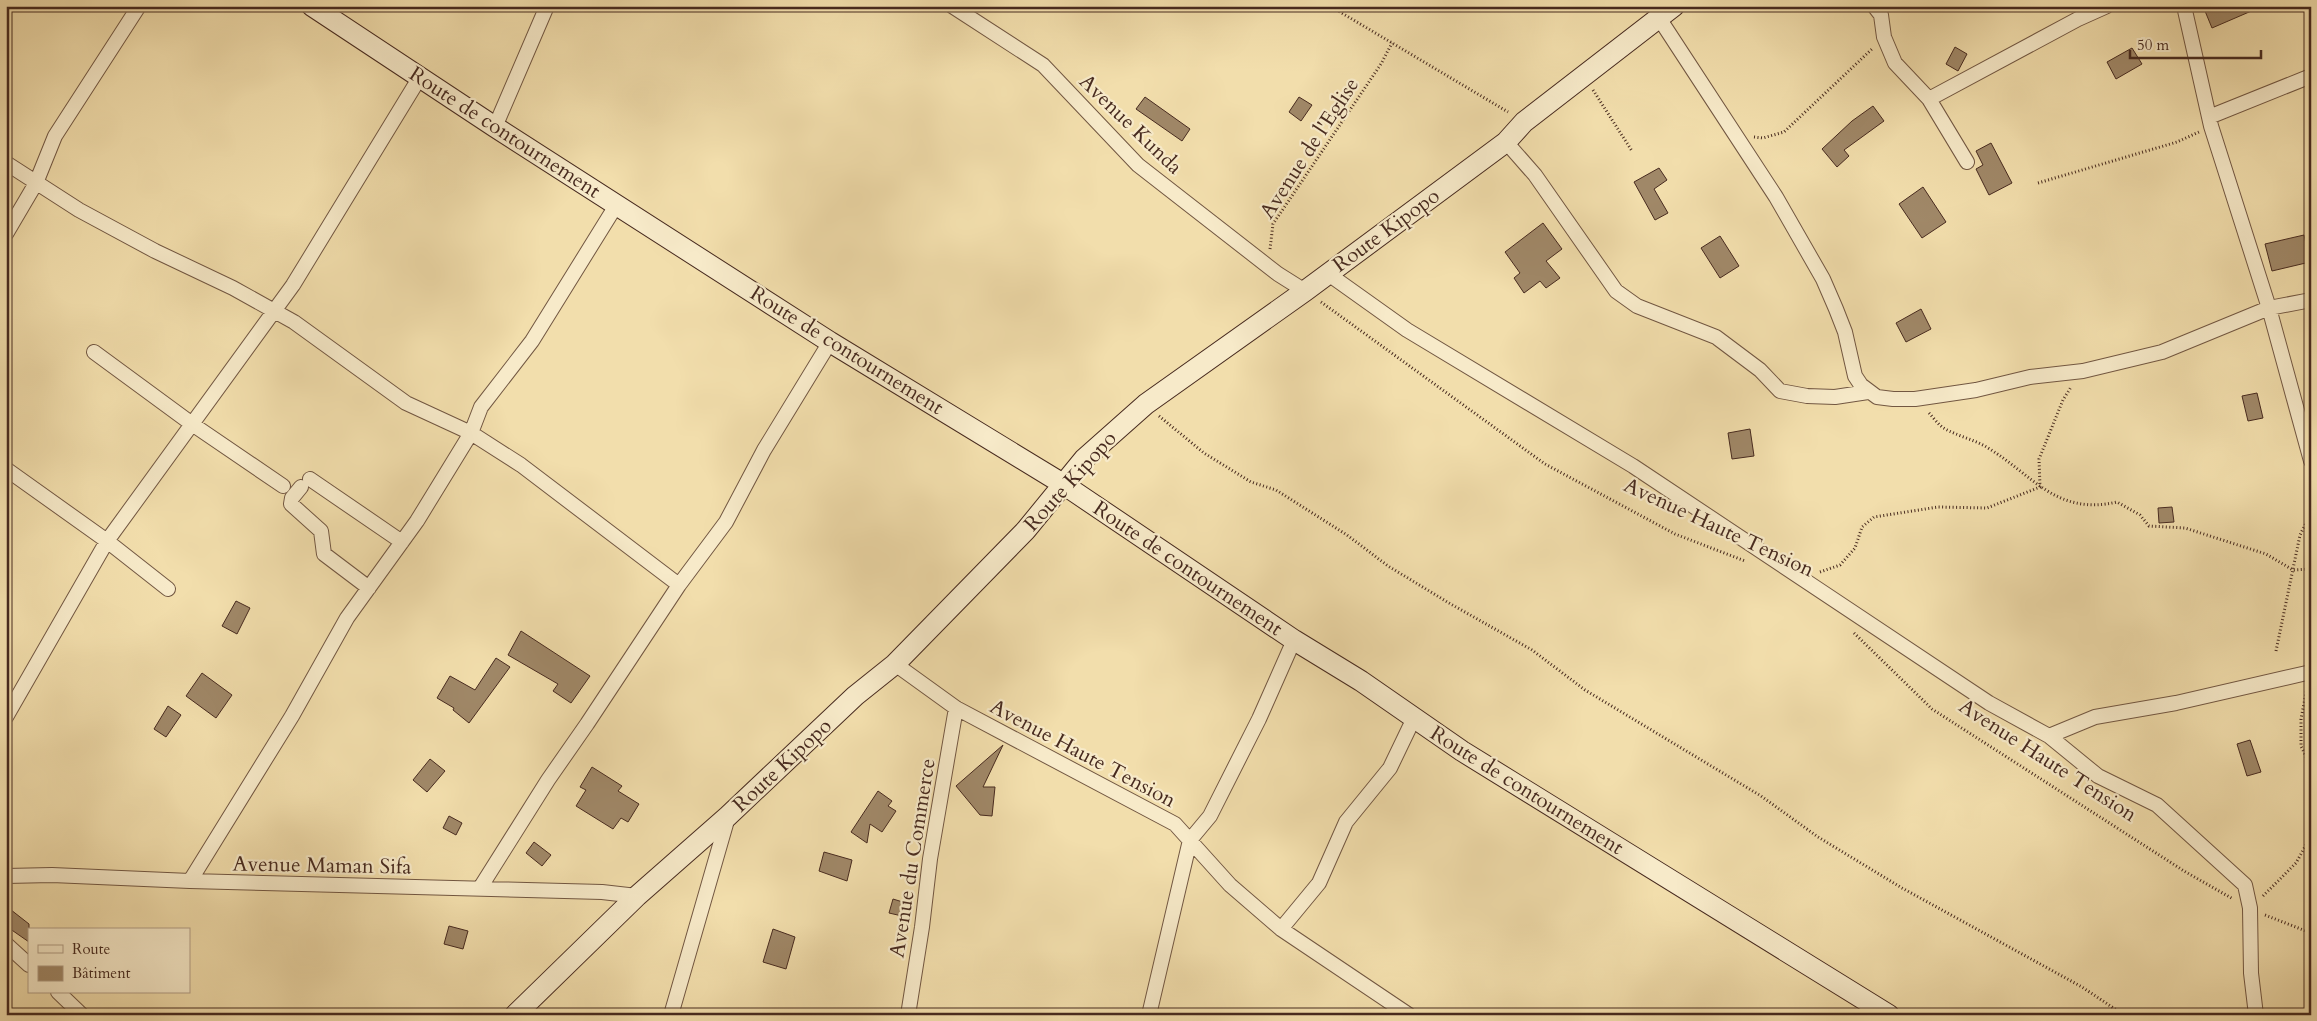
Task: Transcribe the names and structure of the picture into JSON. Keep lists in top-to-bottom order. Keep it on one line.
{"streets":{"street":["Avenue Kunda","Route de contournement","Route Kipopo","Avenue Haute Tension","Avenue du Commerce","Avenue Maman Sifa"],"path":["Avenue de l'Eglise"]},"crossings":[["Avenue Kunda","Avenue de l'Eglise"],["Avenue Kunda","Route Kipopo"],["Avenue Kunda","Avenue Haute Tension"],["Route de contournement","Route Kipopo"],["Route Kipopo","Avenue Haute Tension"],["Route Kipopo","Avenue Maman Sifa"],["Avenue Haute Tension","Avenue du Commerce"]],"legend":["Route","Bâtiment"],"scale_bar":"50 m"}
